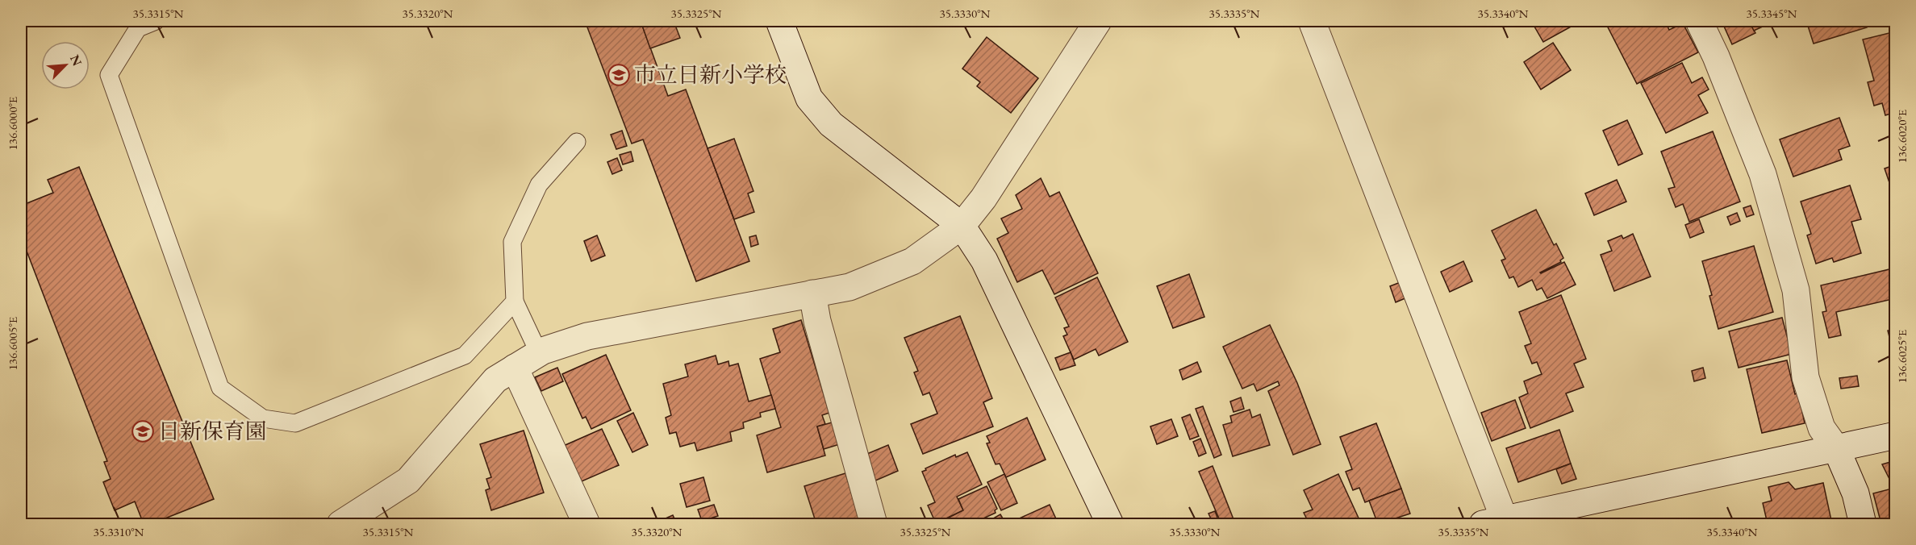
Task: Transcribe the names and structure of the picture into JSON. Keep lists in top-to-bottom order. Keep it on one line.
{"places":{"school or university":["市立日新小学校","日新保育園"]},"north":"top right","coordinates":["35.3315°N","35.3320°N","35.3325°N","35.3330°N","35.3335°N","35.3340°N","35.3345°N","136.6000°E","136.6020°E","136.6005°E","136.6025°E","35.3310°N"]}
